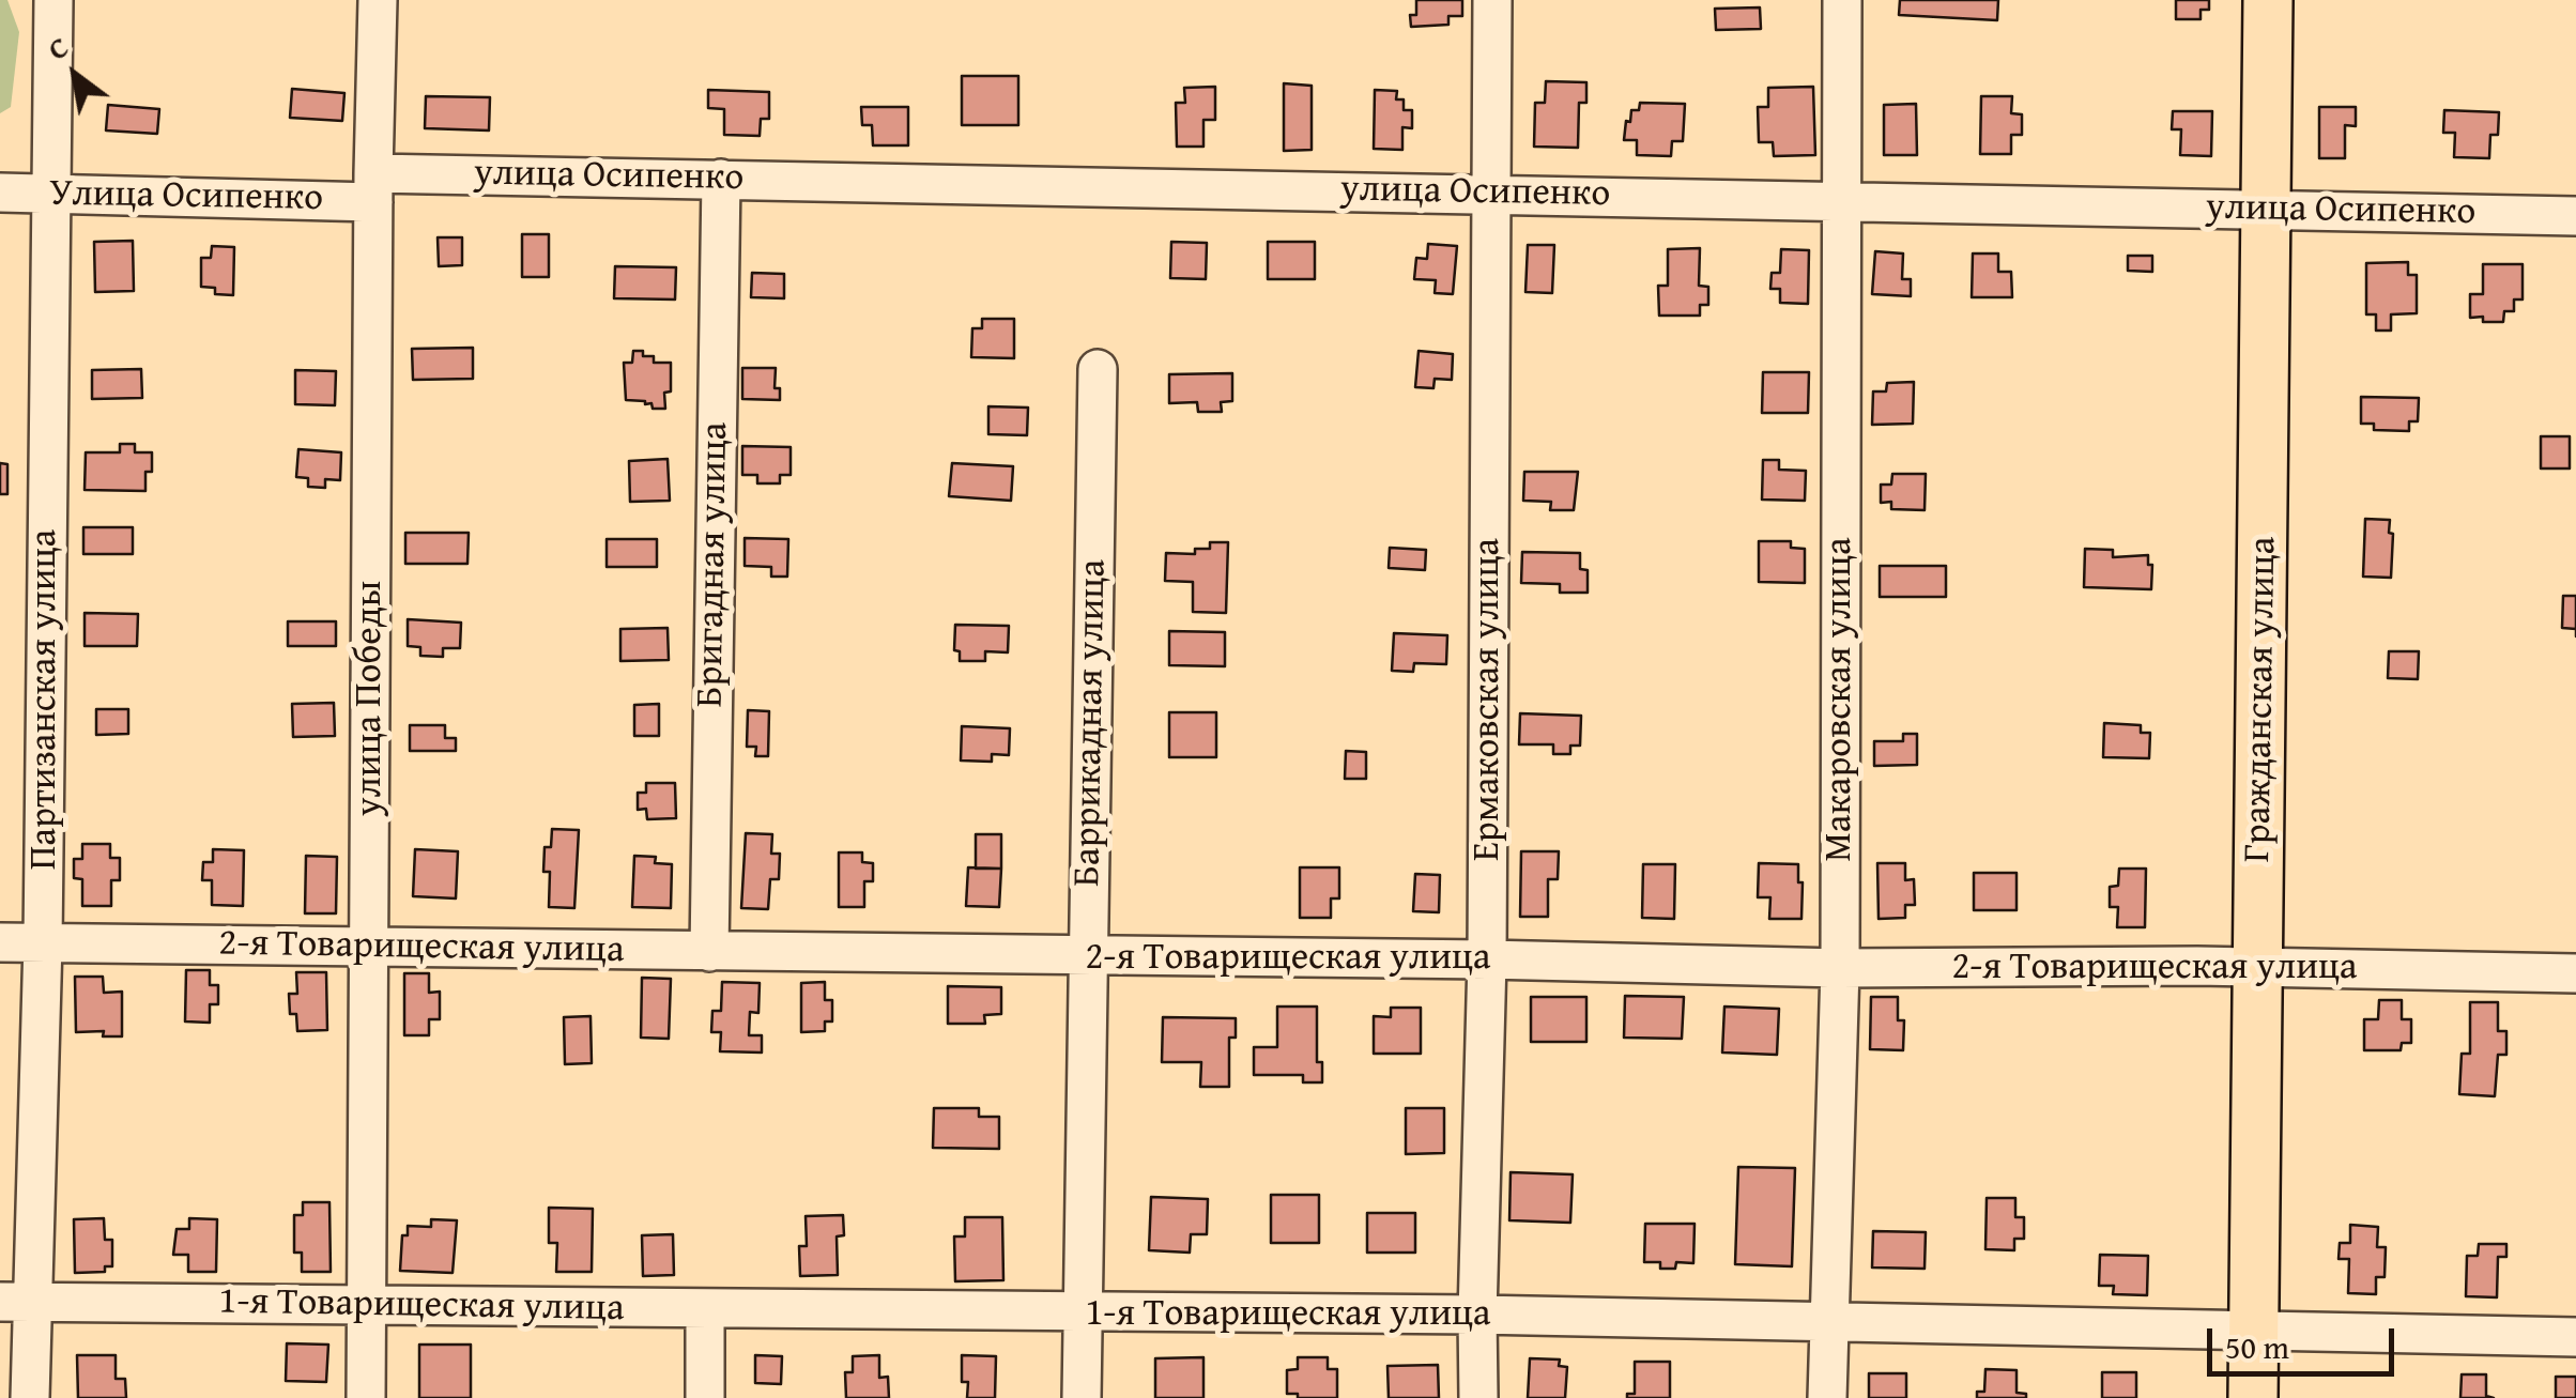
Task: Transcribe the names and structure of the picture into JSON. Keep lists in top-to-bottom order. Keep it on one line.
{"streets":{"main road":["Гражданская улица"],"street":["улица Осипенко","Улица Осипенко","Бригадная улица","улица Победы","Партизанская улица","Ермаковская улица","Макаровская улица","Баррикадная улица","2-я Товарищеская улица","1-я Товарищеская улица"]},"crossings":[["улица Осипенко","Улица Осипенко"],["улица Осипенко","Бригадная улица"],["улица Осипенко","улица Победы"],["улица Осипенко","Ермаковская улица"],["улица Осипенко","Макаровская улица"],["улица Осипенко","Гражданская улица"],["Улица Осипенко","улица Победы"],["Улица Осипенко","Партизанская улица"],["Бригадная улица","2-я Товарищеская улица"],["улица Победы","2-я Товарищеская улица"],["улица Победы","1-я Товарищеская улица"],["Партизанская улица","2-я Товарищеская улица"],["Партизанская улица","1-я Товарищеская улица"],["Ермаковская улица","2-я Товарищеская улица"],["Ермаковская улица","1-я Товарищеская улица"],["Макаровская улица","2-я Товарищеская улица"],["Макаровская улица","1-я Товарищеская улица"],["Гражданская улица","2-я Товарищеская улица"],["Гражданская улица","1-я Товарищеская улица"],["Баррикадная улица","2-я Товарищеская улица"],["Баррикадная улица","1-я Товарищеская улица"]],"scale_bar":"50 m","north":"top left"}
